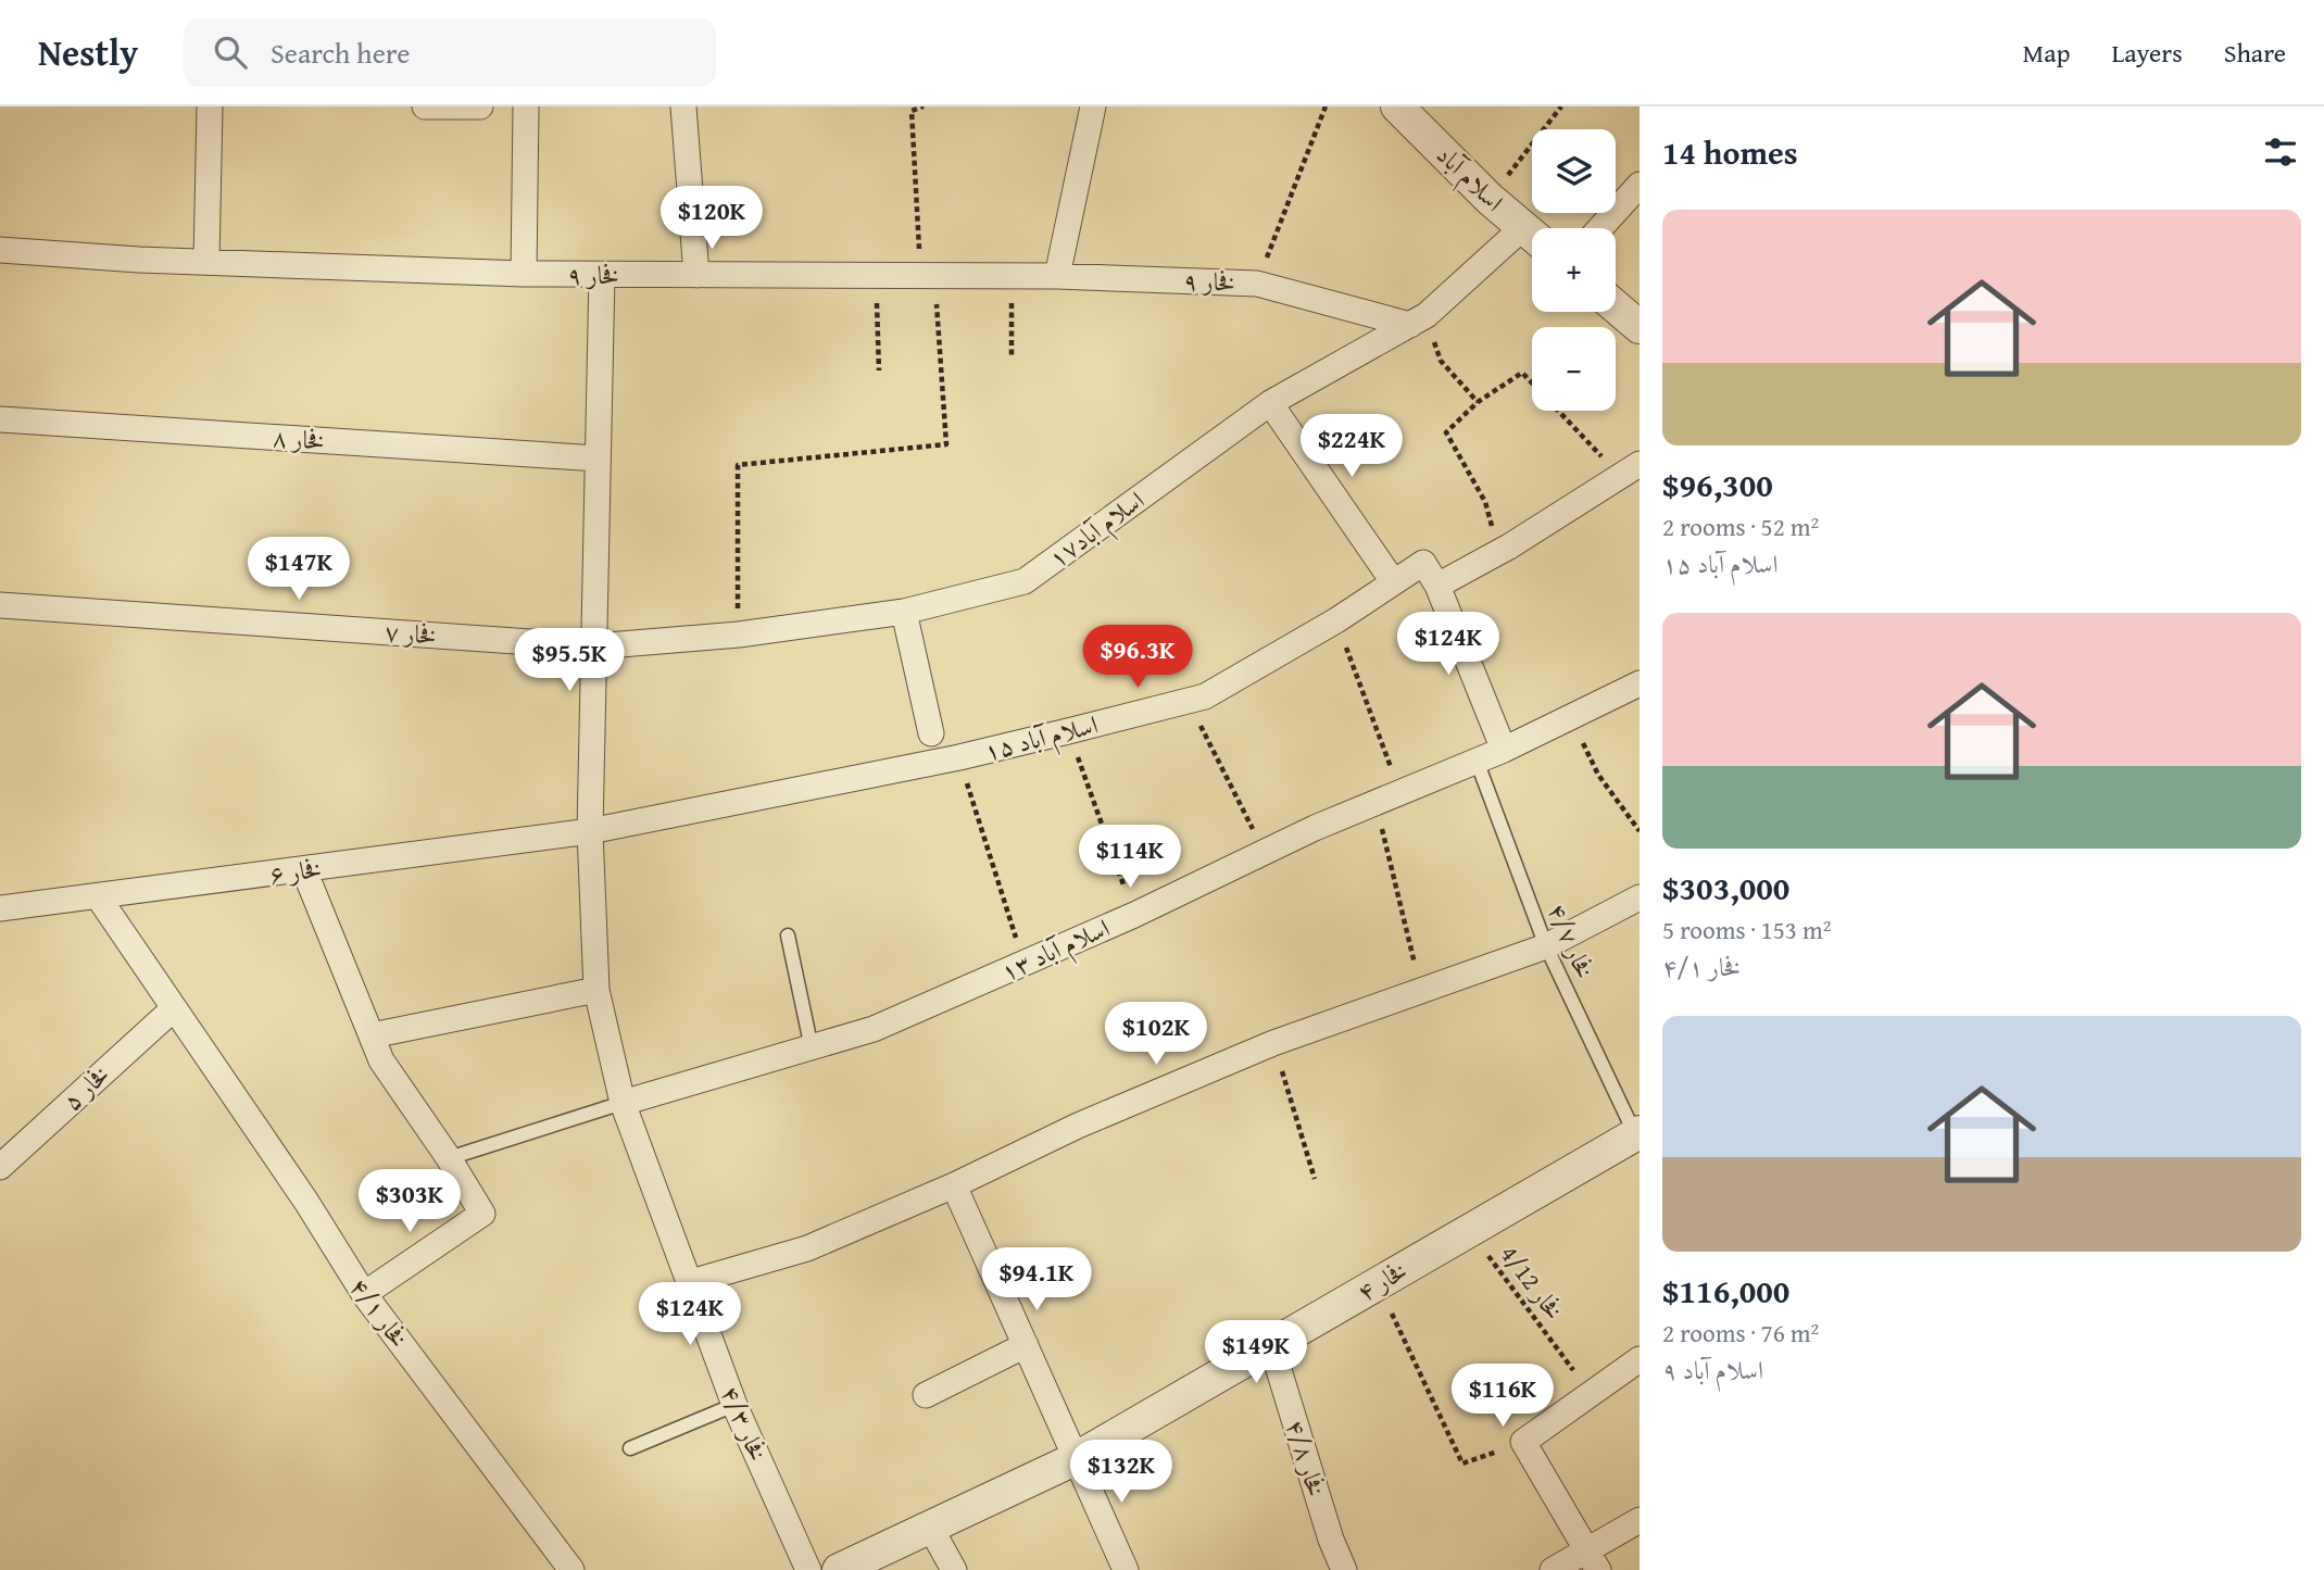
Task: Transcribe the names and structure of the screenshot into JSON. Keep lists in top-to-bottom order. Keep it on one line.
{"streets":{"street":["اسلام آباد","فخار ۹","فخار ۸","اسلام آباد۱۷","فخار ۷","اسلام آباد ۱۵","فخار ۶","اسلام آباد ۱۳","فخار ۵","فخار ۴","فخار ۴/۱","فخار ۴/۳","فخار ۴/۸"],"lane":["فخار ۴/۷"],"path":["فخار 4/12"]},"crossings":[["فخار ۹","اسلام آباد۱۷"],["فخار ۹","فخار ۴/۳"],["فخار ۸","فخار ۴/۳"],["اسلام آباد۱۷","فخار ۷"],["اسلام آباد۱۷","فخار ۴/۳"],["فخار ۷","فخار ۴/۳"],["اسلام آباد ۱۵","فخار ۶"],["اسلام آباد ۱۵","فخار ۴/۳"],["فخار ۶","فخار ۴/۱"],["فخار ۶","فخار ۴/۳"],["فخار ۴/۷","اسلام آباد ۱۳"],["فخار ۴/۷","فخار ۴"],["اسلام آباد ۱۳","فخار ۴/۳"],["فخار ۵","فخار ۴/۱"],["فخار ۴","فخار 4/12"],["فخار ۴","فخار ۴/۸"]],"page":{"header":"Nestly","search":"Search here","nav":["Map","Layers","Share"],"heading":"14 homes","map_buttons":["+","−"],"price":["$120K","$224K","$147K","$124K","$96.3K","$95.5K","$114K","$102K","$303K","$94.1K","$124K","$149K","$116K","$132K"],"list":[{"name":"$96,300","note":"2 rooms · 52 m² · اسلام آباد ۱۵"},{"name":"$303,000","note":"5 rooms · 153 m² · فخار ۴/۱"},{"name":"$116,000","note":"2 rooms · 76 m² · اسلام آباد ۹"}]}}
